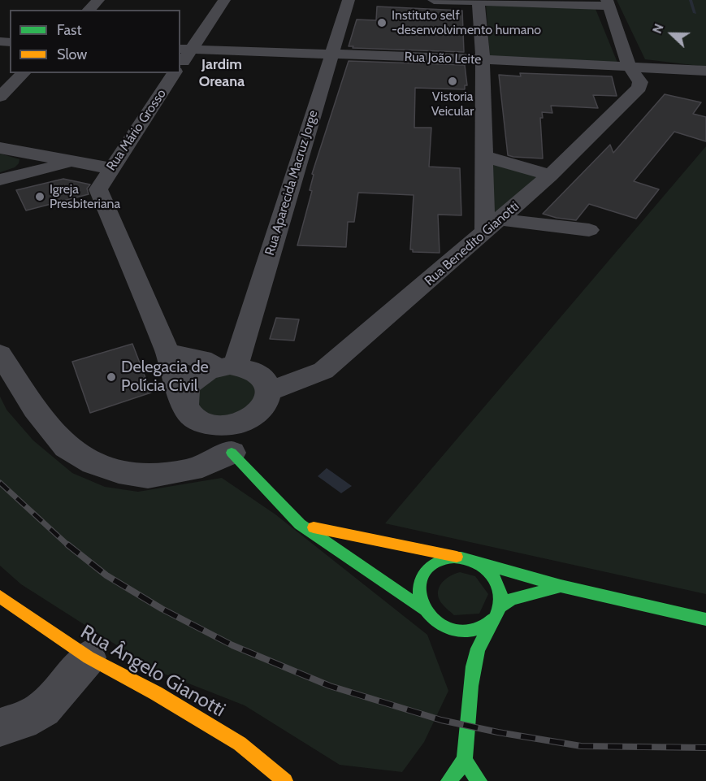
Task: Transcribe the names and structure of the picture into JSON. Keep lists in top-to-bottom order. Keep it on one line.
{"streets":{"street":["Rua João Leite","Rua Mário Grosso","Rua Aparecida Macruz Jorge","Rua Benedito Gianotti","Rua Ângelo Gianotti"]},"crossings":[["Rua João Leite","Rua Aparecida Macruz Jorge"],["Rua João Leite","Rua Benedito Gianotti"],["Rua Aparecida Macruz Jorge","Rua Benedito Gianotti"]],"districts":["Jardim Oreana"],"places":["Instituto self -desenvolvimento humano","Vistoria Veicular","Igreja Presbiteriana","Delegacia de Polícia Civil"],"legend":["Fast","Slow"],"north":"left"}
